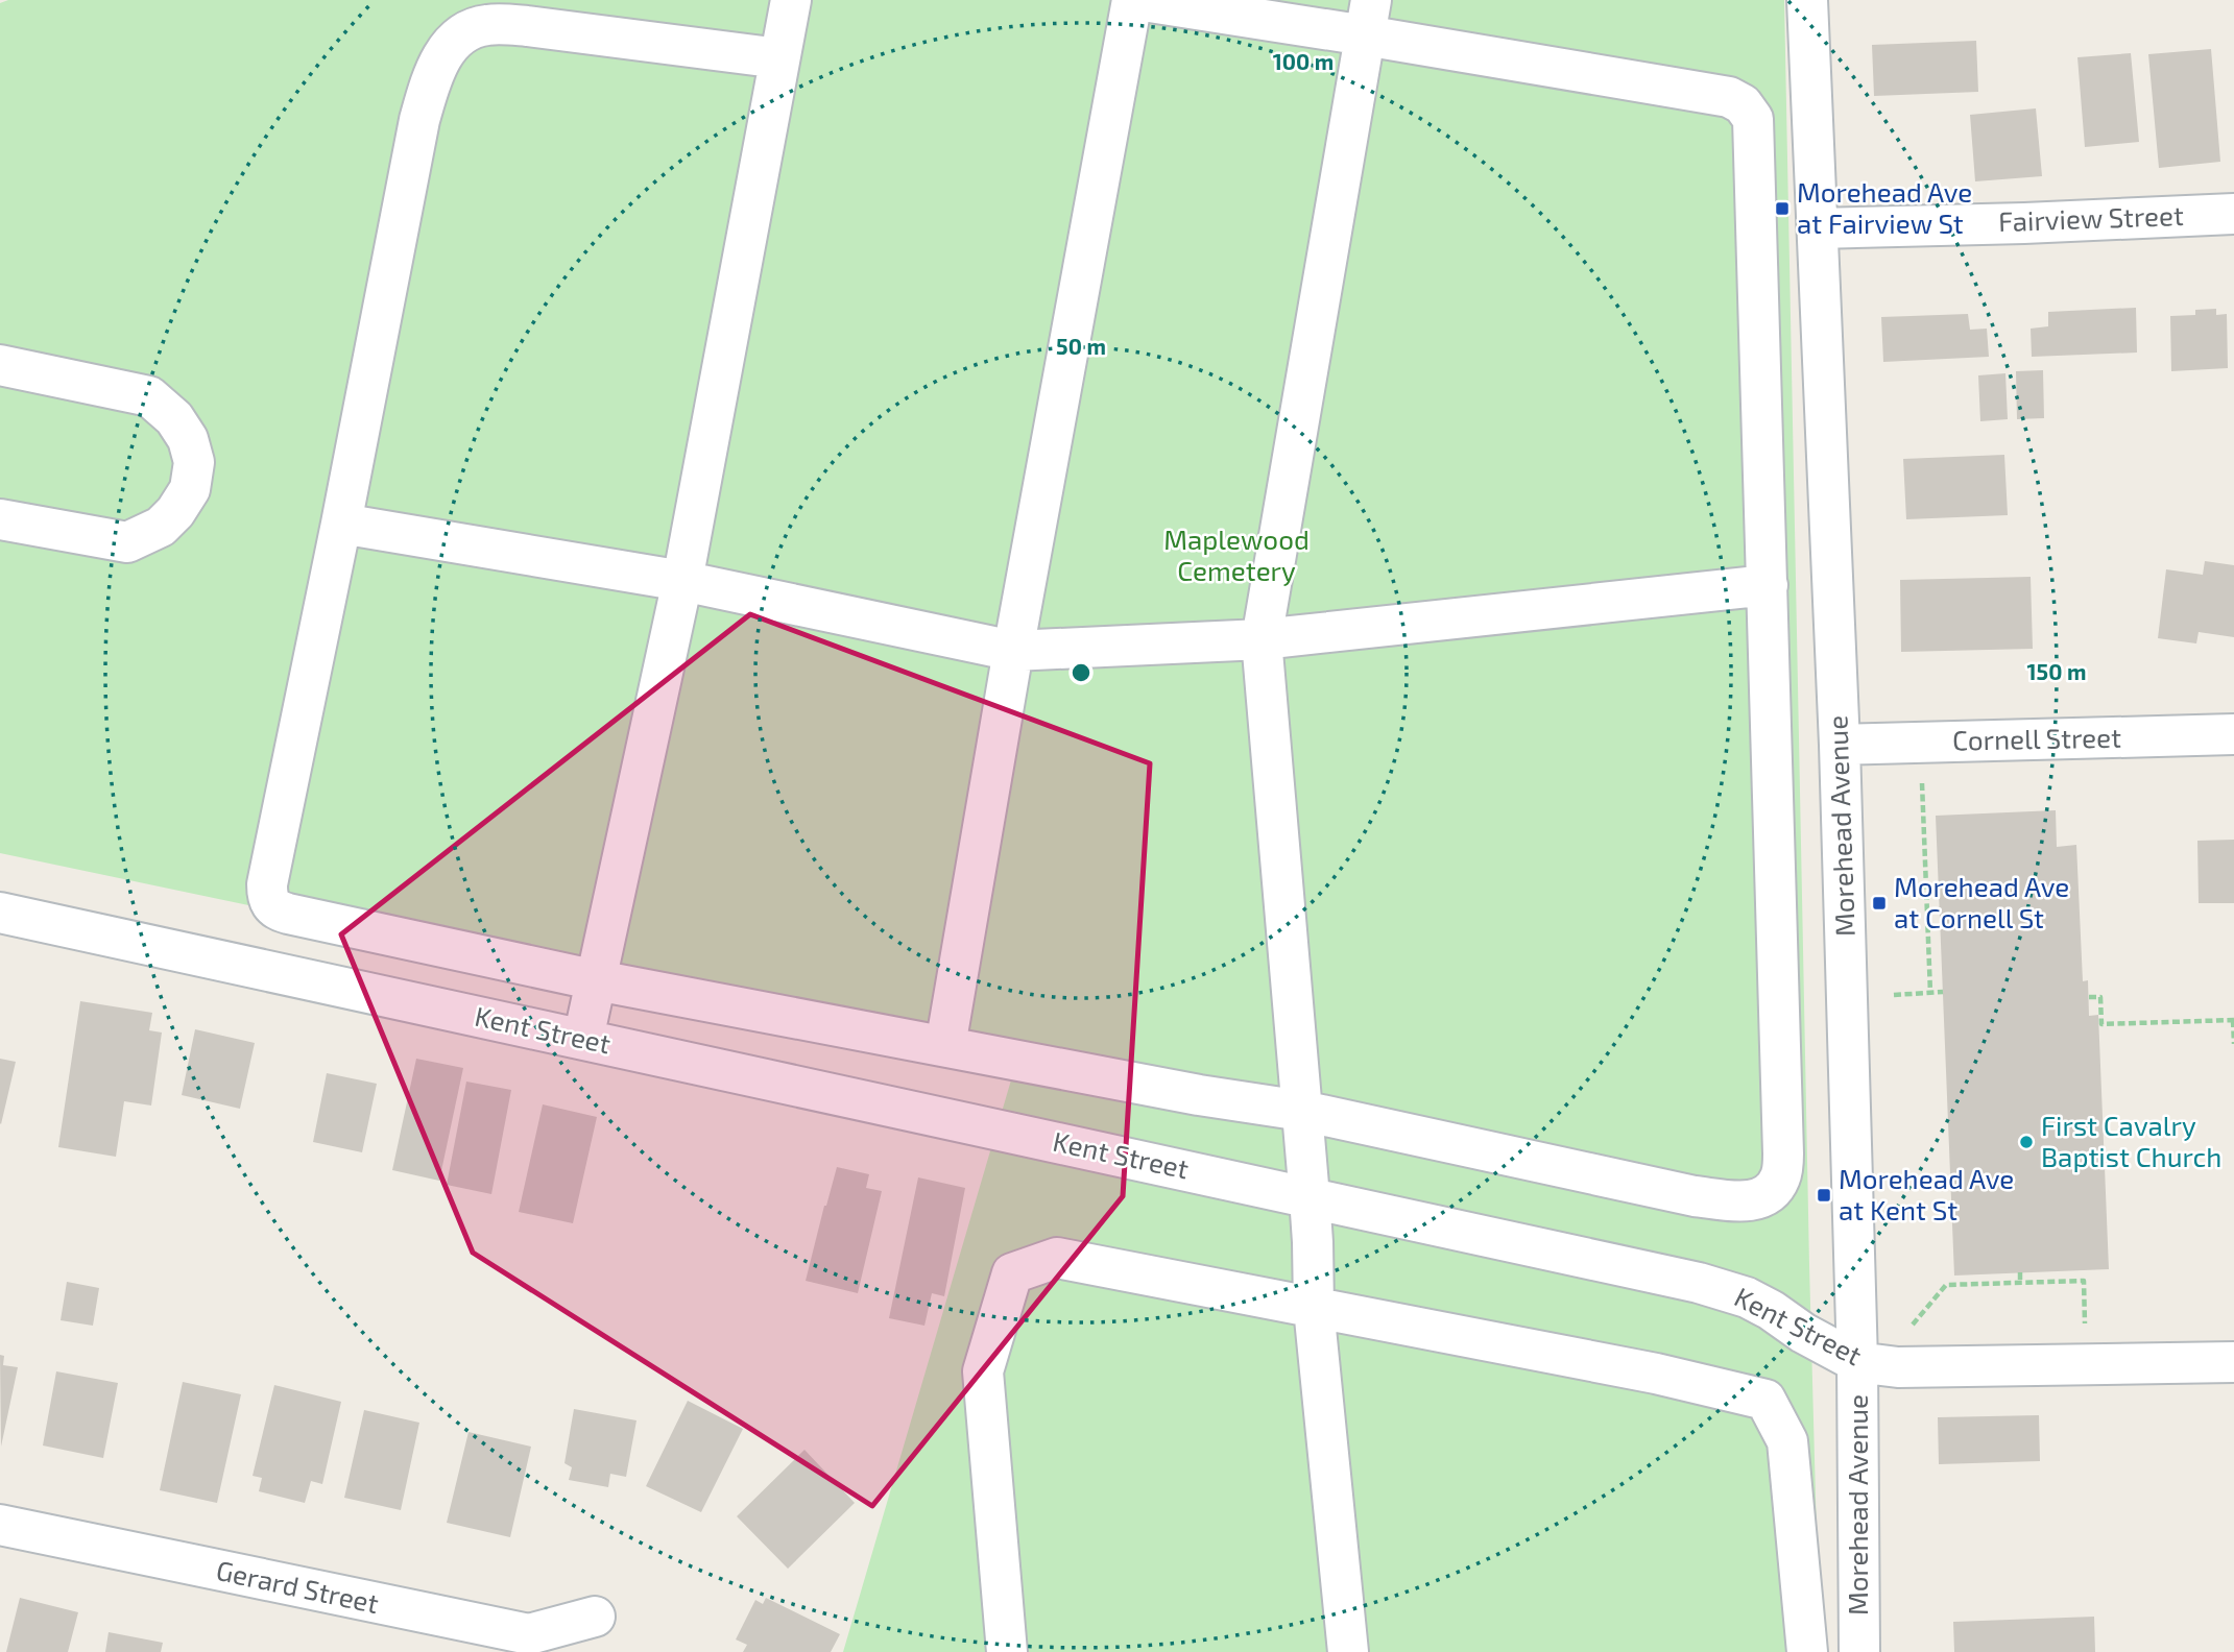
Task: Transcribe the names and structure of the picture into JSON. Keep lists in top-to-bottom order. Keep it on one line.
{"streets":{"street":["Fairview Street","Cornell Street","Morehead Avenue","Kent Street","Gerard Street"]},"crossings":[["Fairview Street","Morehead Avenue"],["Cornell Street","Morehead Avenue"],["Morehead Avenue","Kent Street"]],"parks":["Maplewood Cemetery"],"places":{"transit":["Morehead Ave at Fairview St","Morehead Ave at Cornell St","Morehead Ave at Kent St"],"other":["First Cavalry Baptist Church"]},"rings":["100 m","50 m","150 m"]}
